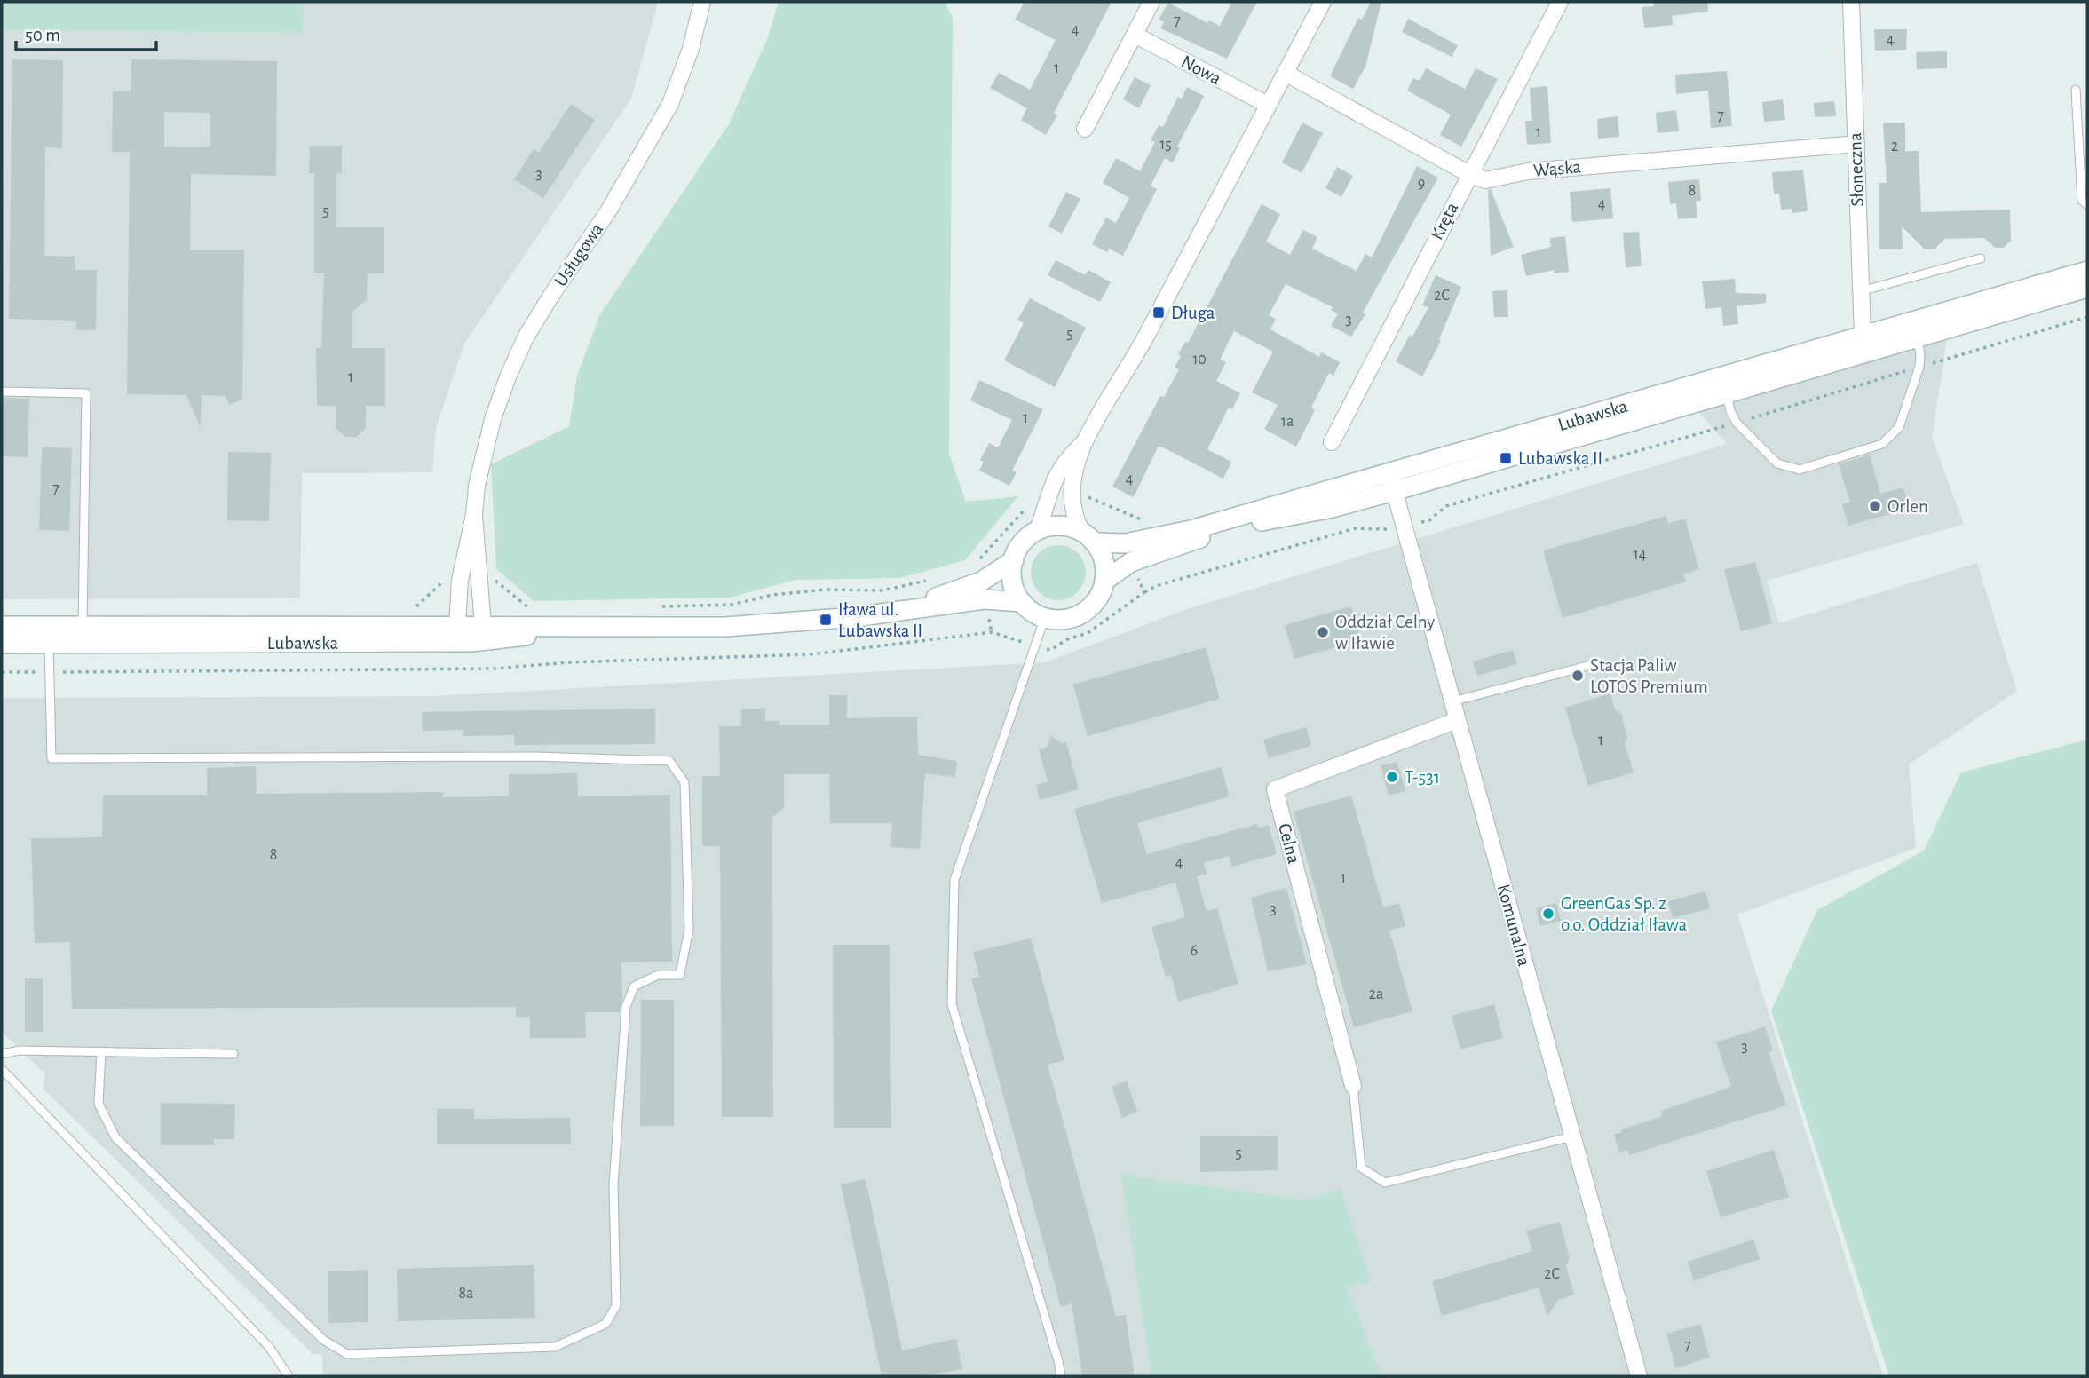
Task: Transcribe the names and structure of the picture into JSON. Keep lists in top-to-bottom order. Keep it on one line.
{"streets":{"main road":["Lubawska"],"street":["Nowa","Wąska","Słoneczna","Kręta","Usługowa","Celna","Komunalna"]},"crossings":[["Wąska","Słoneczna"],["Wąska","Kręta"],["Słoneczna","Lubawska"],["Usługowa","Lubawska"],["Lubawska","Komunalna"],["Celna","Komunalna"]],"places":{"transit":["Długa","Lubawska II","Iława ul. Lubawska II"],"other":["Orlen","Oddział Celny w Iławie","Stacja Paliw LOTOS Premium","T-531","GreenGas Sp. z o.o. Oddział Iława"]},"house_numbers":["7","4","4","1","7","1","15","2","3","9","8","4","5","2C","3","5","10","1","1","1a","4","7","14","1","8","4","1","3","6","2a","3","5","2C","8a","7"],"scale_bar":"50 m"}
